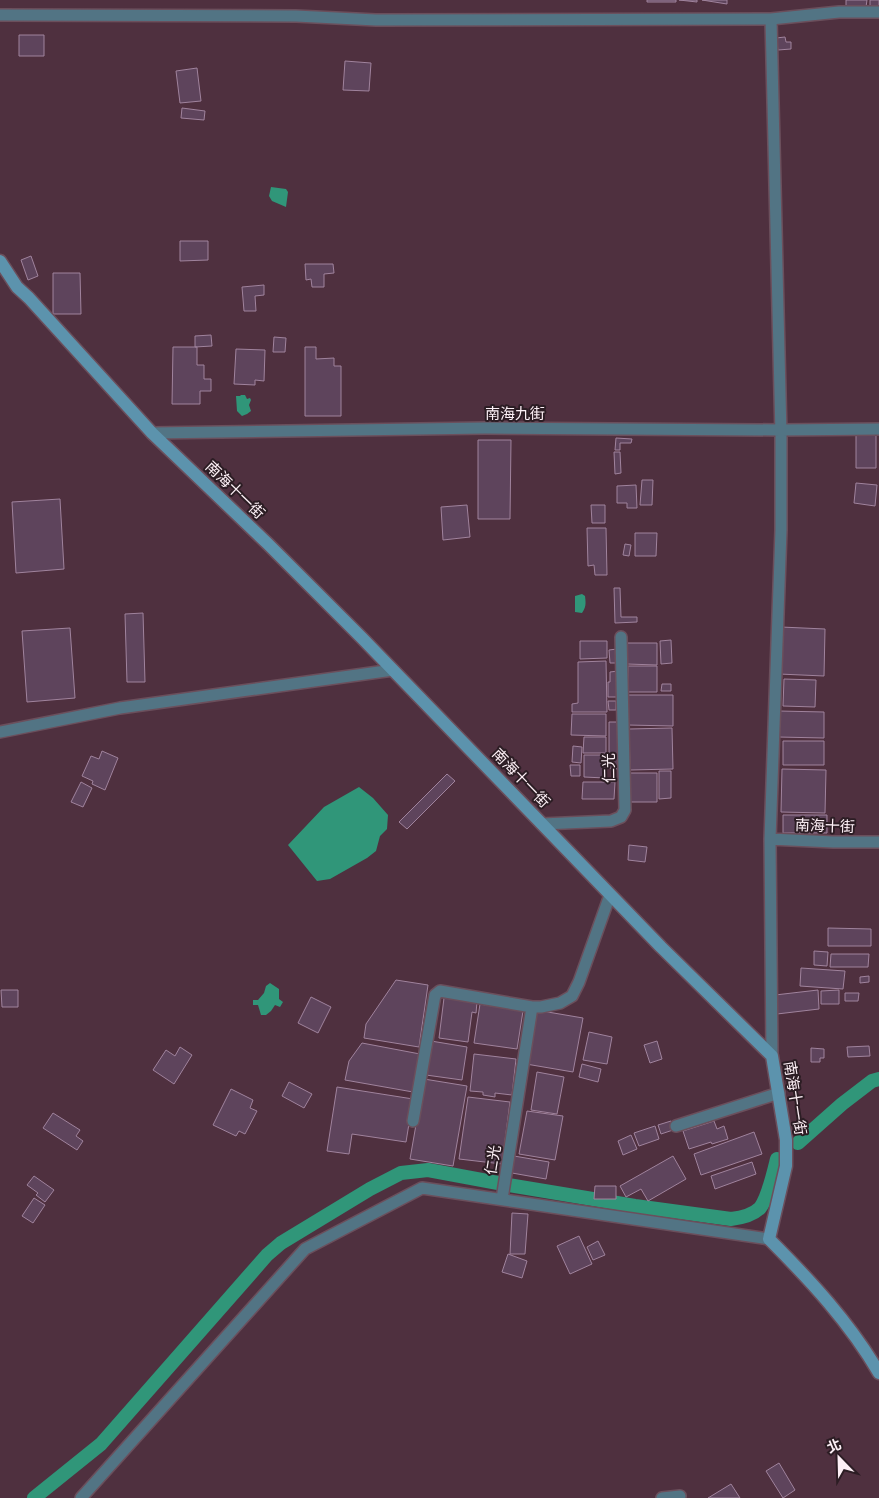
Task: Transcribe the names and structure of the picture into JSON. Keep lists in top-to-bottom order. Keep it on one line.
{"streets":{"street":["南海九街","南海十一街","仁光","南海十街"]},"crossings":[["南海九街","南海十一街"],["南海十一街","仁光"]],"north":"top left"}
